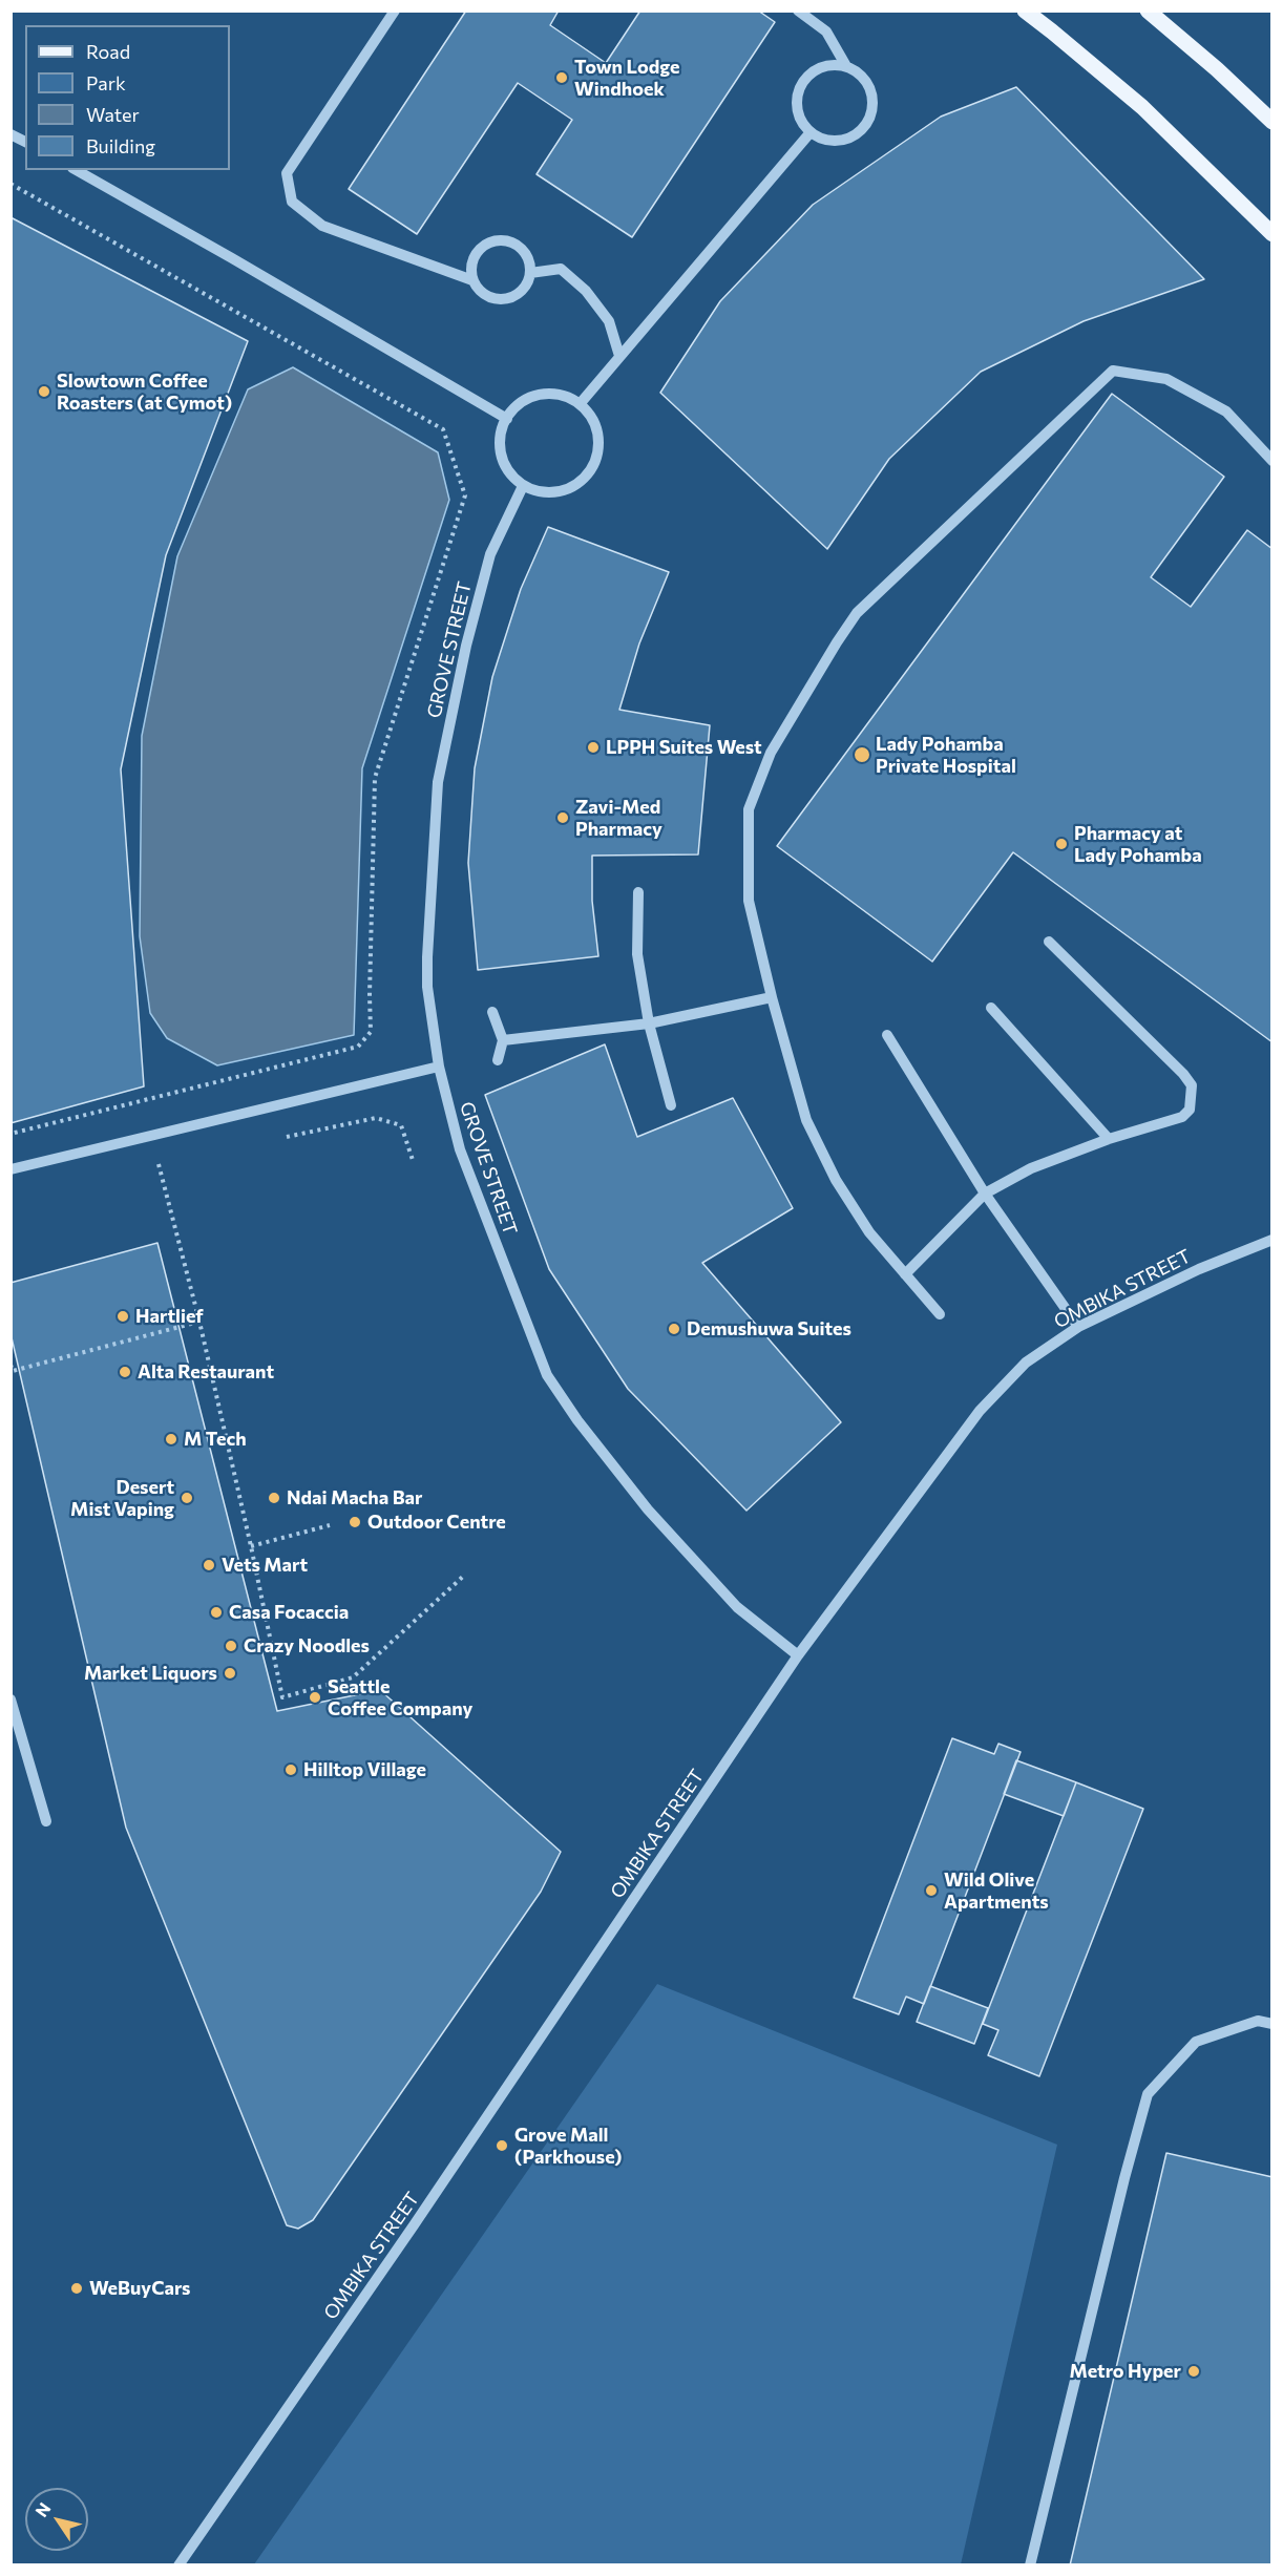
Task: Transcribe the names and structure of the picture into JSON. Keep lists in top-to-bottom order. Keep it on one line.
{"streets":{"street":["GROVE STREET","OMBIKA STREET"]},"crossings":[["GROVE STREET","OMBIKA STREET"]],"places":["Town Lodge Windhoek","Slowtown Coffee Roasters (at Cymot)","LPPH Suites West","Lady Pohamba Private Hospital","Zavi-Med Pharmacy","Pharmacy at Lady Pohamba","Hartlief","Demushuwa Suites","Alta Restaurant","M Tech","Desert Mist Vaping","Ndai Macha Bar","Outdoor Centre","Vets Mart","Casa Focaccia","Crazy Noodles","Market Liquors","Seattle Coffee Company","Hilltop Village","Wild Olive Apartments","Grove Mall (Parkhouse)","WeBuyCars","Metro Hyper"],"legend":["Road","Park","Water","Building"],"north":"top left"}
